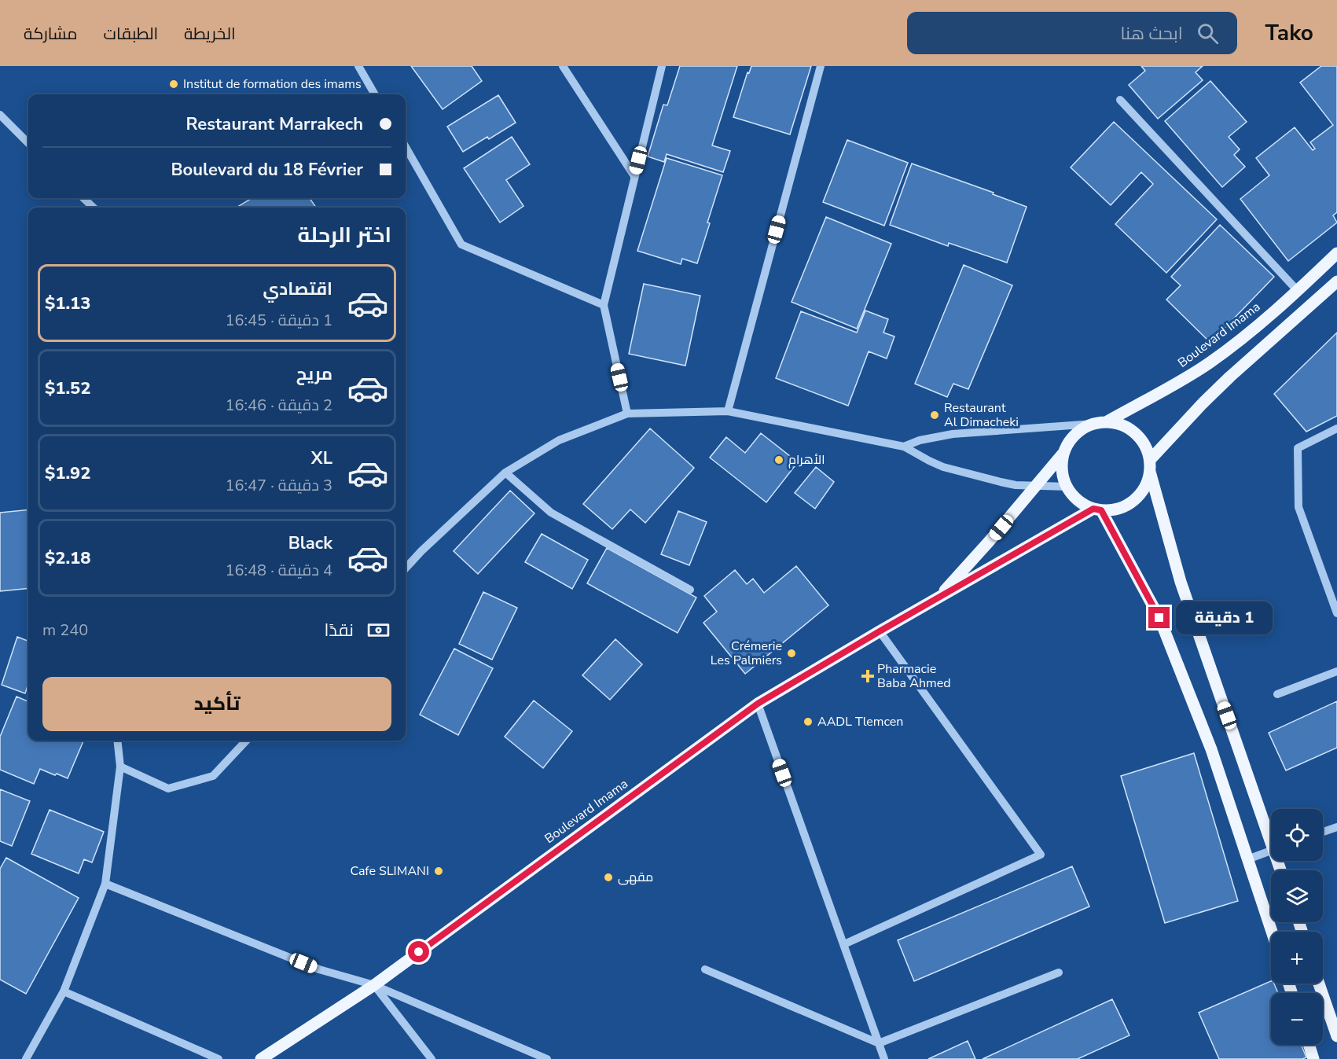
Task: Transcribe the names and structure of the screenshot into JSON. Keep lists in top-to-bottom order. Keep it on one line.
{"streets":{"main road":["Boulevard Imama"]},"places":{"other":["Institut de formation des imams","Restaurant Al Dimacheki","الأهرام","Crémerie Les Palmiers","AADL Tlemcen","Cafe SLIMANI","مقهى"],"health":["Pharmacie Baba Ahmed"]},"page":{"header":"Tako","search":"ابحث هنا","nav":["الخريطة","الطبقات","مشاركة"],"banner":["Restaurant Marrakech","Boulevard du 18 Février"],"heading":"اختر الرحلة","list":[{"name":"اقتصادي","note":"1 دقيقة · 16:45","value":"$1.13"},{"name":"مريح","note":"2 دقيقة · 16:46","value":"$1.52"},{"name":"XL","note":"3 دقيقة · 16:47","value":"$1.92"},{"name":"Black","note":"4 دقيقة · 16:48","value":"$2.18"}],"bubble":"1 دقيقة","pay":["نقدًا","240 m"],"buttons":"تأكيد","map_buttons":["+","−"]}}
